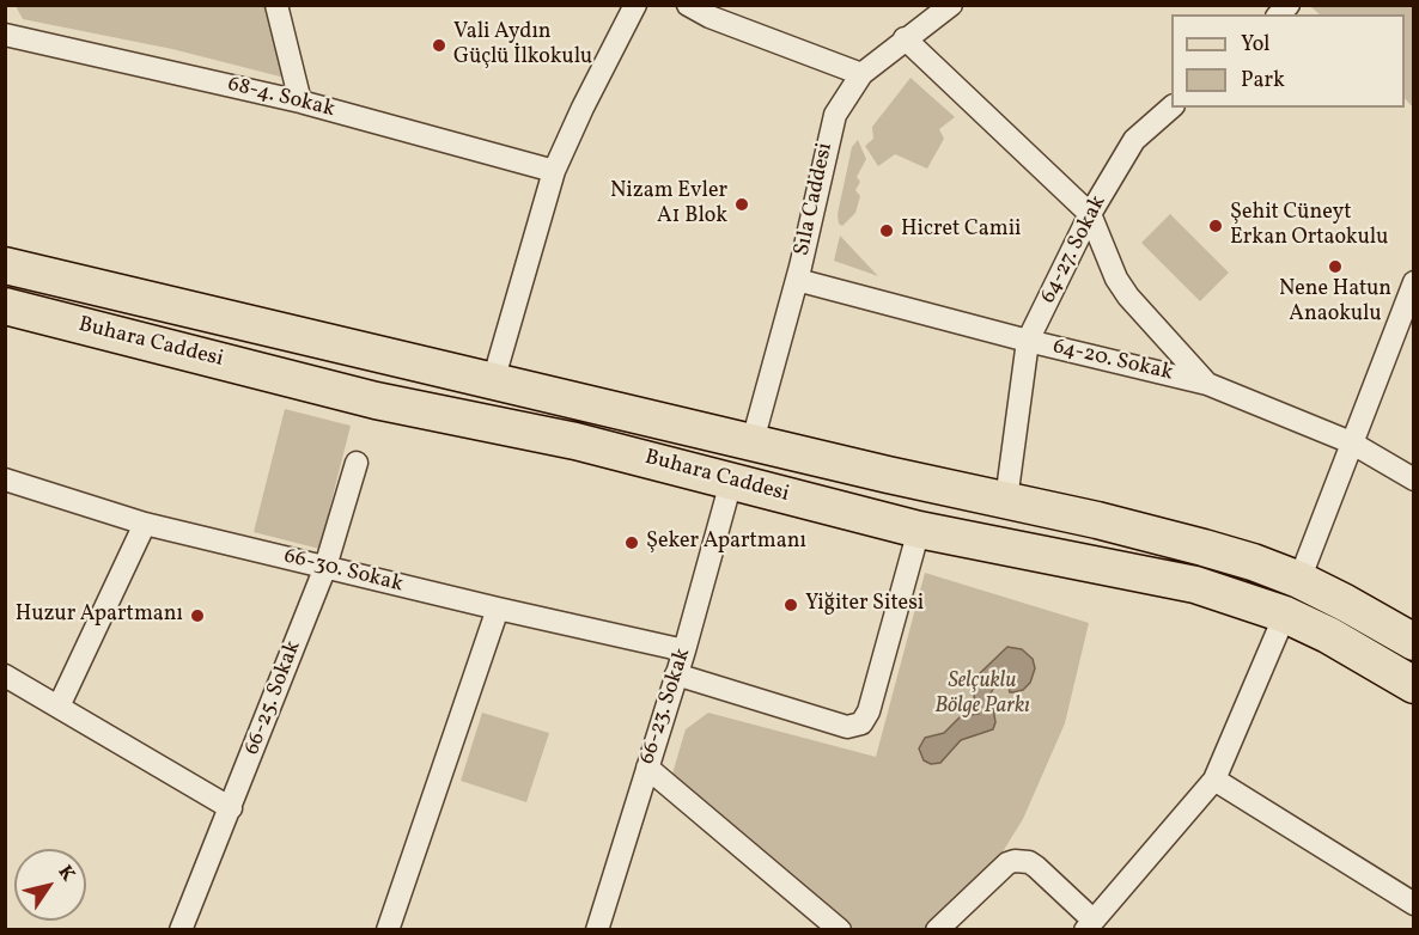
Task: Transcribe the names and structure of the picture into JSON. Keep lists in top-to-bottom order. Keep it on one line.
{"streets":{"main road":["Buhara Caddesi"],"street":["68-4. Sokak","Sıla Caddesi","64-27. Sokak","64-20. Sokak","66-30. Sokak","66-25. Sokak","66-23. Sokak"]},"crossings":[["Sıla Caddesi","Buhara Caddesi"],["Sıla Caddesi","64-20. Sokak"],["64-27. Sokak","Buhara Caddesi"],["64-27. Sokak","64-20. Sokak"],["Buhara Caddesi","66-23. Sokak"],["66-30. Sokak","66-25. Sokak"],["66-30. Sokak","66-23. Sokak"]],"parks":["Selçuklu Bölge Parkı"],"places":["Vali Aydın Güçlü İlkokulu","Nizam Evler A1 Blok","Şehit Cüneyt Erkan Ortaokulu","Hicret Camii","Nene Hatun Anaokulu","Şeker Apartmanı","Yiğiter Sitesi","Huzur Apartmanı"],"legend":["Yol","Park"],"north":"top right"}
